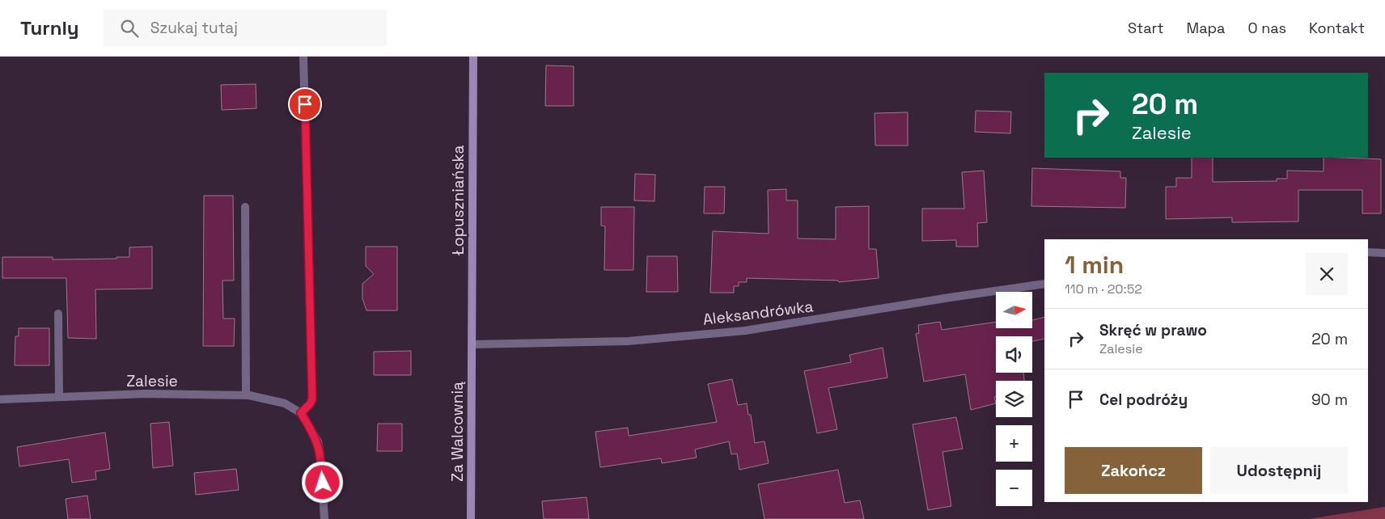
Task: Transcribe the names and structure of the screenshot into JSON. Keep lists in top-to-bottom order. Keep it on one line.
{"streets":{"main road":["Łopuszniańska","Za Walcownią"],"street":["Aleksandrówka","Zalesie"]},"crossings":[["Łopuszniańska","Aleksandrówka"],["Łopuszniańska","Za Walcownią"],["Aleksandrówka","Za Walcownią"]],"north":"right","page":{"header":"Turnly","search":"Szukaj tutaj","nav":["Start","Mapa","O nas","Kontakt"],"turn":["20 m","Zalesie"],"heading":["1 min","110 m · 20:52"],"map_buttons":["+","−"],"list":[{"name":"Skręć w prawo","note":"Zalesie","value":"20 m"},{"name":"Cel podróży","value":"90 m"}],"buttons":["Zakończ","Udostępnij"]}}
